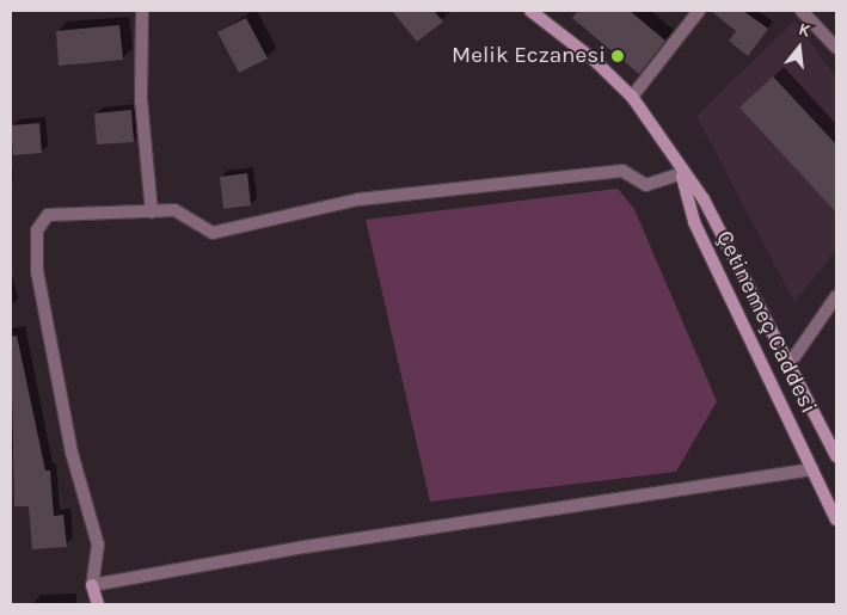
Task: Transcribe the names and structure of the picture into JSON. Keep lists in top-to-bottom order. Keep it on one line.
{"streets":{"main road":["Çetinemeç Caddesi"]},"places":["Melik Eczanesi"],"north":"top"}
